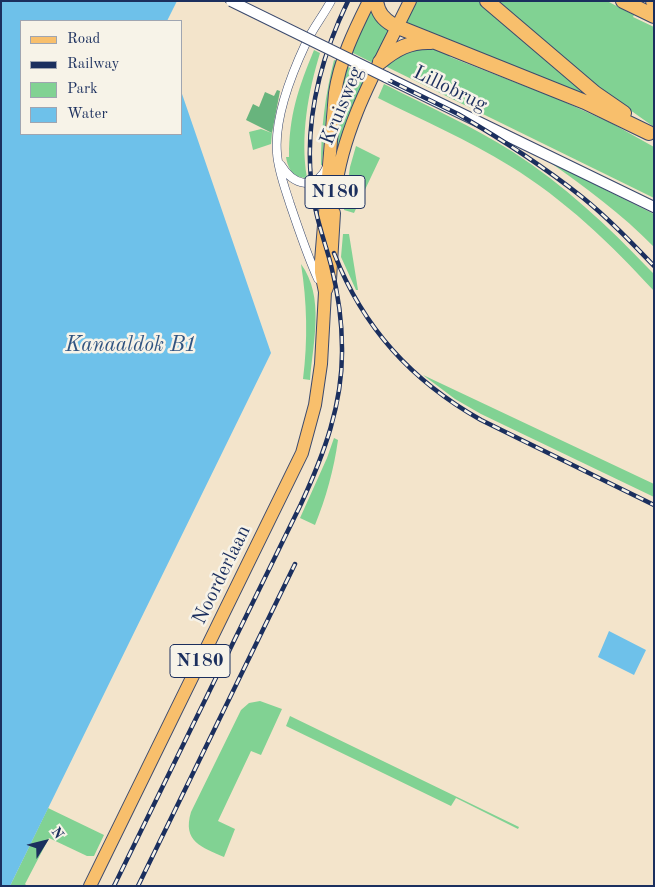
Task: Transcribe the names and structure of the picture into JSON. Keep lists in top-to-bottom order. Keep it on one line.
{"streets":{"main road":["Kruisweg","N180","Noorderlaan"],"street":["Lillobrug"]},"crossings":[["Kruisweg","Noorderlaan"]],"water":["Kanaaldok B1"],"legend":["Road","Railway","Park","Water"],"north":"top right"}
